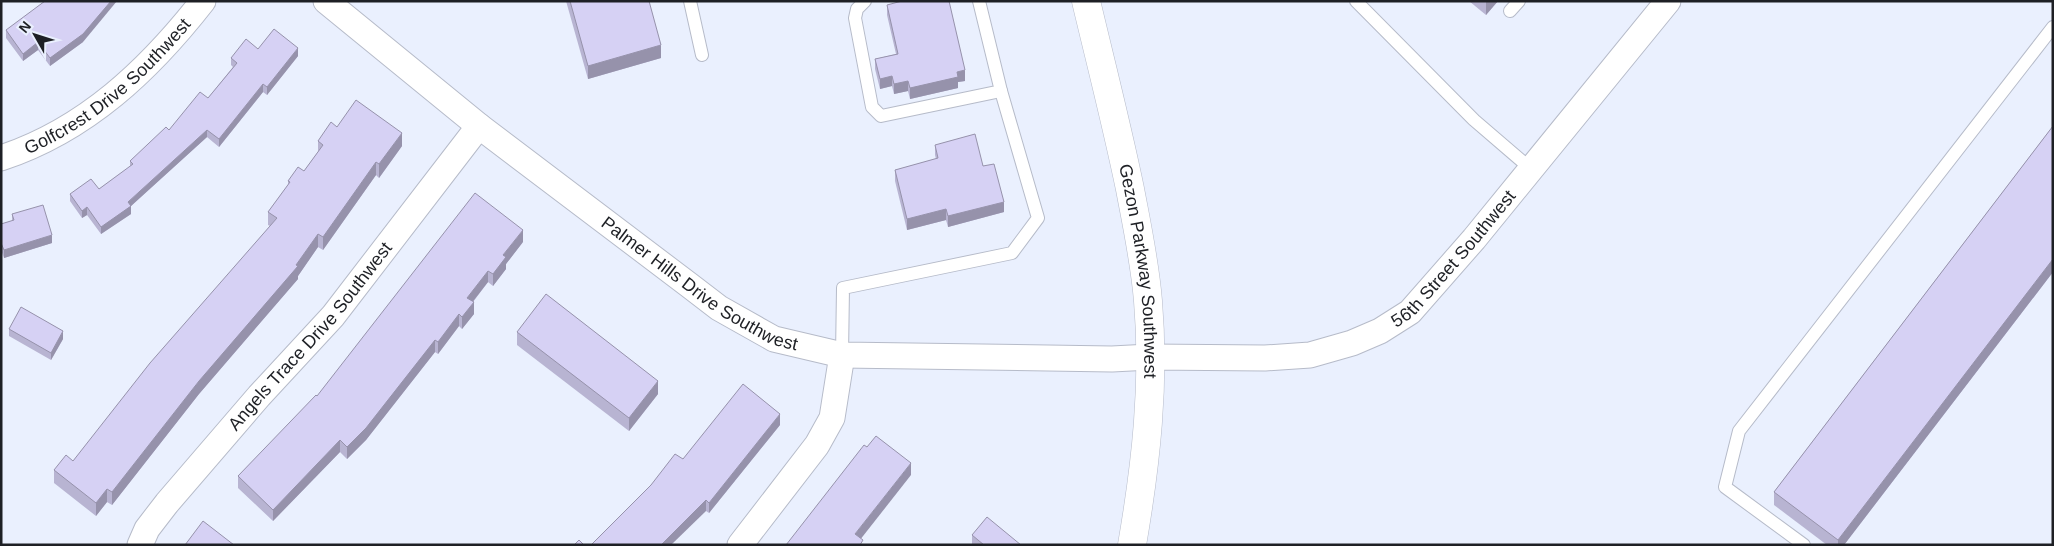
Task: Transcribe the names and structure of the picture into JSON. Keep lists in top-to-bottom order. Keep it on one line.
{"streets":{"main road":["Gezon Parkway Southwest"],"street":["Golfcrest Drive Southwest","56th Street Southwest","Palmer Hills Drive Southwest","Angels Trace Drive Southwest"]},"crossings":[["56th Street Southwest","Gezon Parkway Southwest"],["56th Street Southwest","Palmer Hills Drive Southwest"],["Gezon Parkway Southwest","Palmer Hills Drive Southwest"],["Palmer Hills Drive Southwest","Angels Trace Drive Southwest"]],"north":"top left"}
